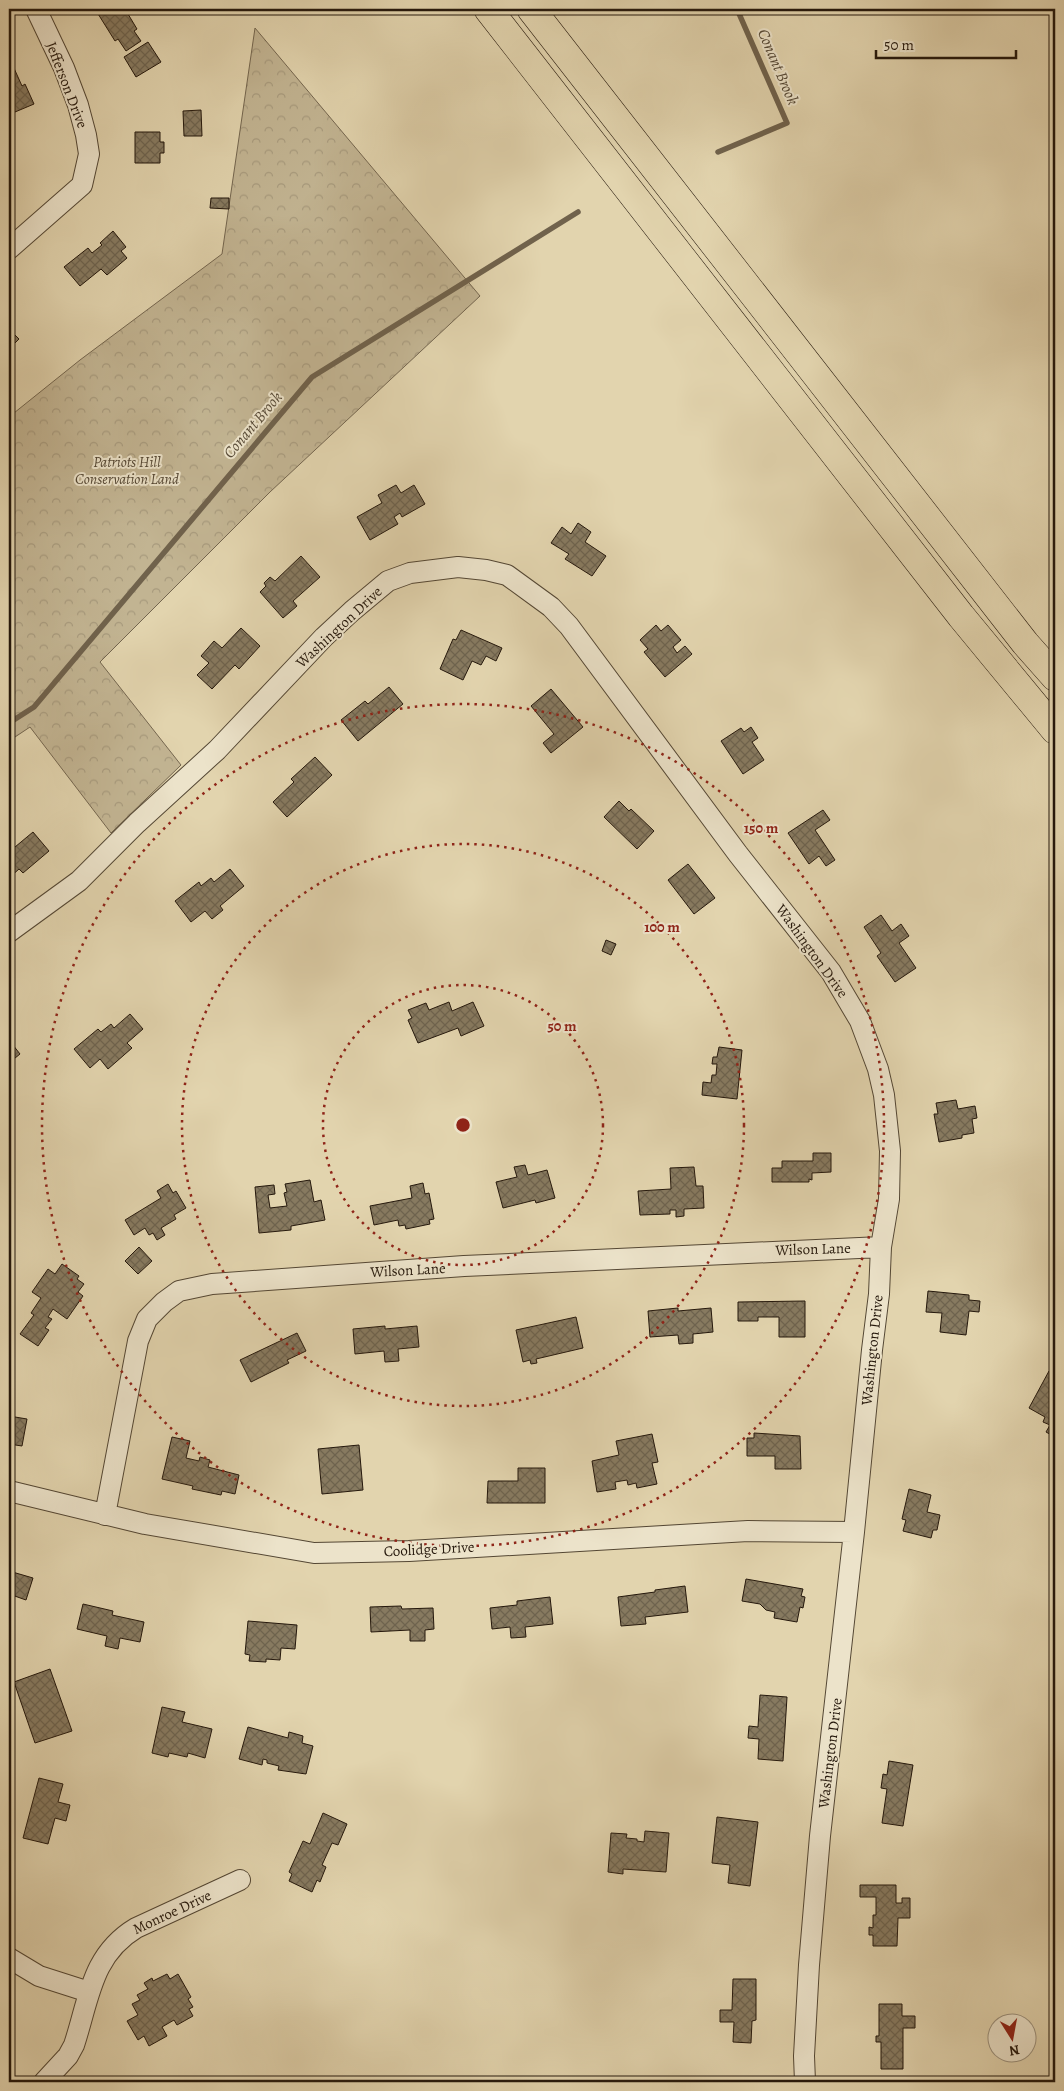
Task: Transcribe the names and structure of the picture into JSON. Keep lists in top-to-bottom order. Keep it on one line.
{"streets":{"street":["Jefferson Drive","Washington Drive","Wilson Lane","Coolidge Drive","Monroe Drive"]},"crossings":[["Washington Drive","Wilson Lane"],["Washington Drive","Coolidge Drive"],["Wilson Lane","Coolidge Drive"]],"water":["Conant Brook"],"parks":["Patriots Hill Conservation Land"],"scale_bar":"50 m","north":"bottom","rings":["150 m","100 m","50 m"]}
